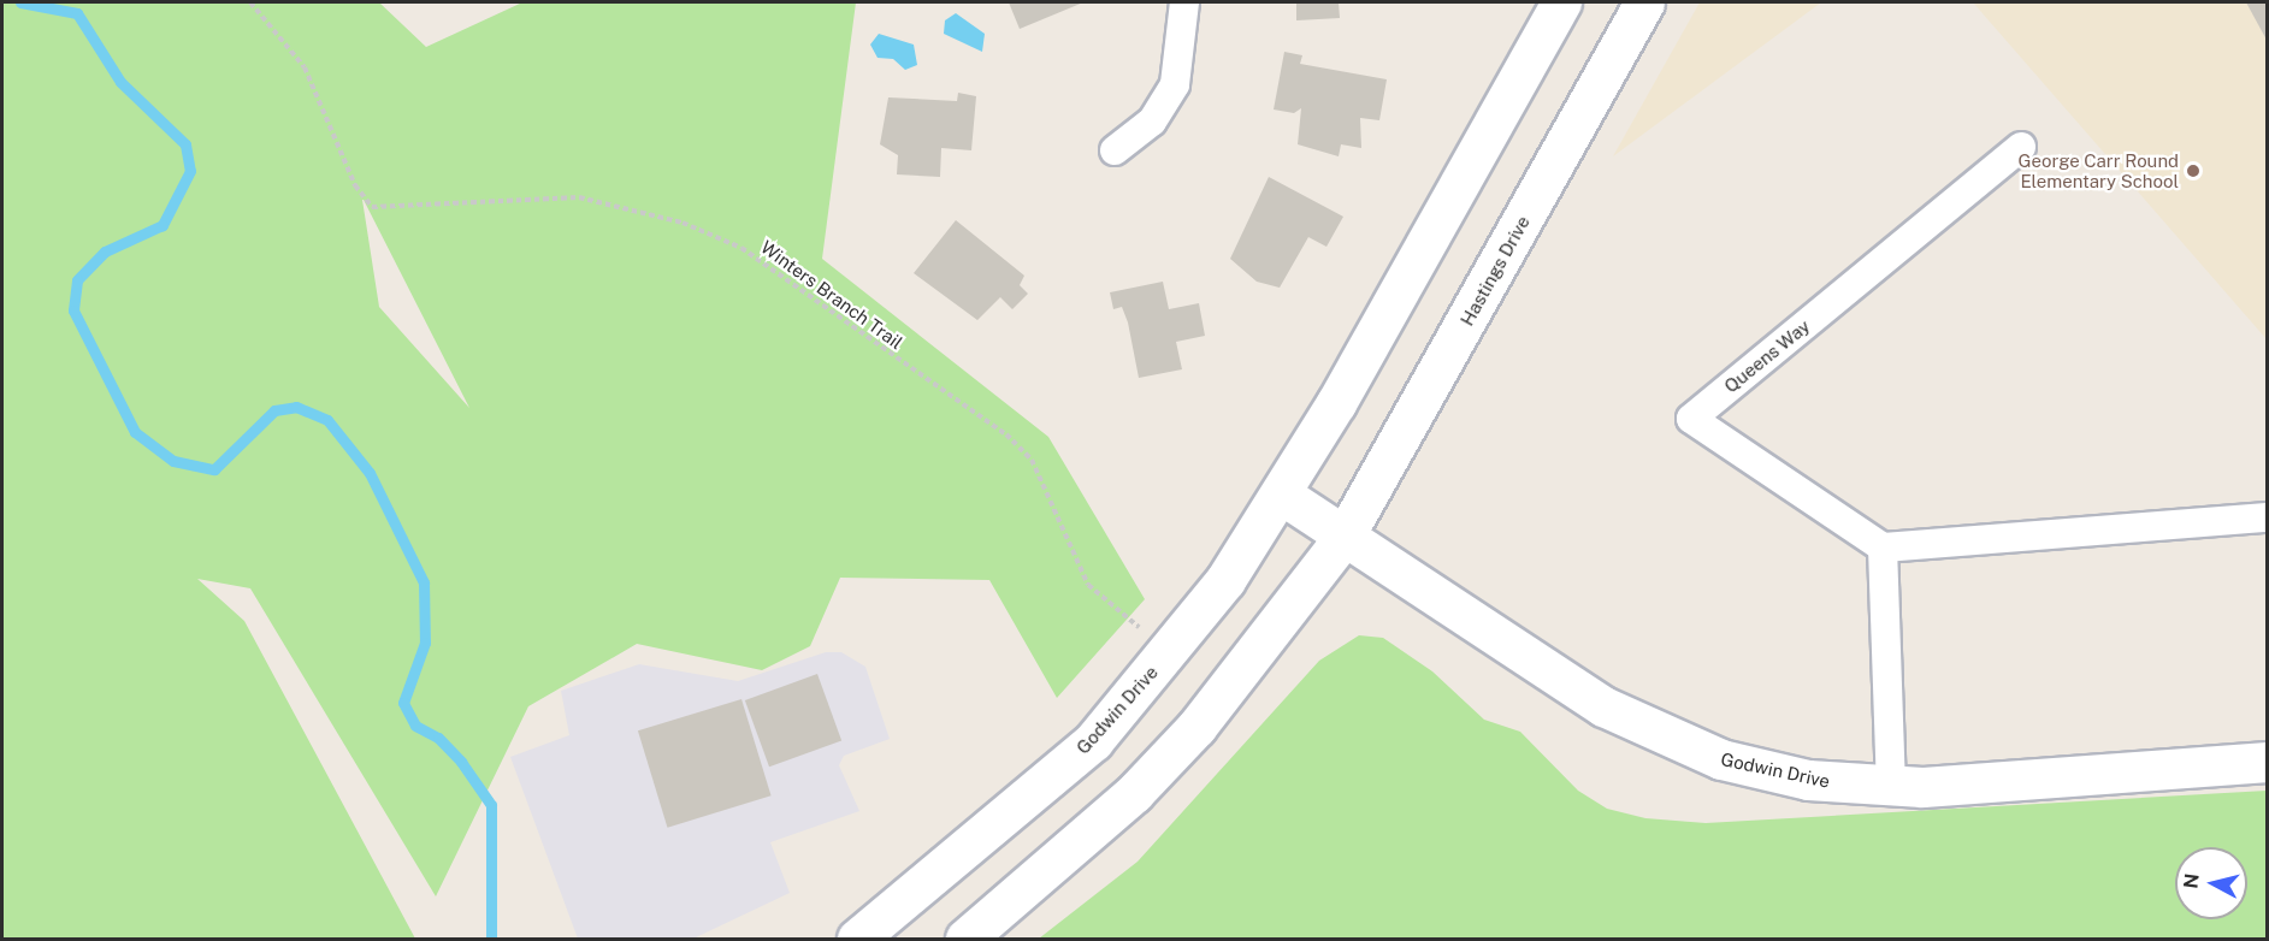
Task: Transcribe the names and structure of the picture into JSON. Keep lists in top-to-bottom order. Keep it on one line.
{"streets":{"street":["Hastings Drive","Queens Way","Godwin Drive"],"path":["Winters Branch Trail"]},"crossings":[["Hastings Drive","Godwin Drive"],["Winters Branch Trail","Godwin Drive"]],"places":["George Carr Round Elementary School"],"north":"left"}
